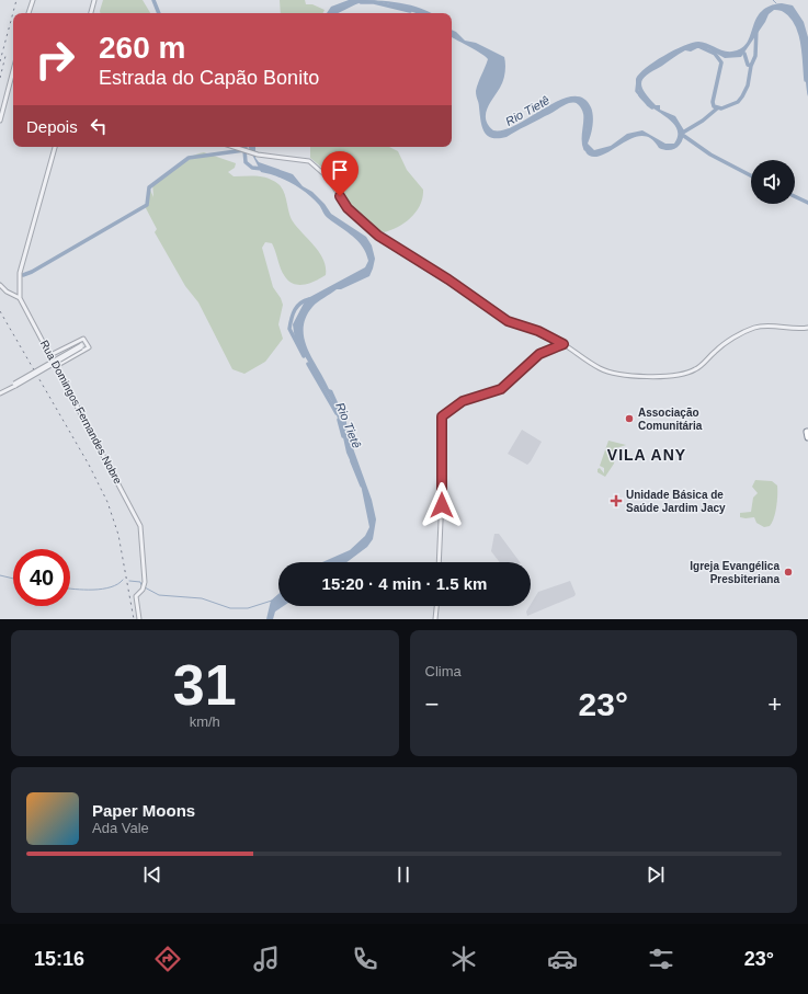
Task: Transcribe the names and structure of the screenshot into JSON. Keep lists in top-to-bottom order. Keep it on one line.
{"streets":{"street":["Rua Domingos Fernandes Nobre"]},"districts":["VILA ANY"],"water":["Rio Tietê"],"places":{"other":["Associação Comunitária","Igreja Evangélica Presbiteriana"],"health":["Unidade Básica de Saúde Jardim Jacy"]},"page":{"turn":["260 m","Estrada do Capão Bonito"],"then":"Depois","limit":"40","trip":"15:20 · 4 min · 1.5 km","tile":[["31","km/h"],"Clima"],"heat":["−","23°","+"],"song":["Paper Moons","Ada Vale"],"tabs":["15:16","23°"]}}
